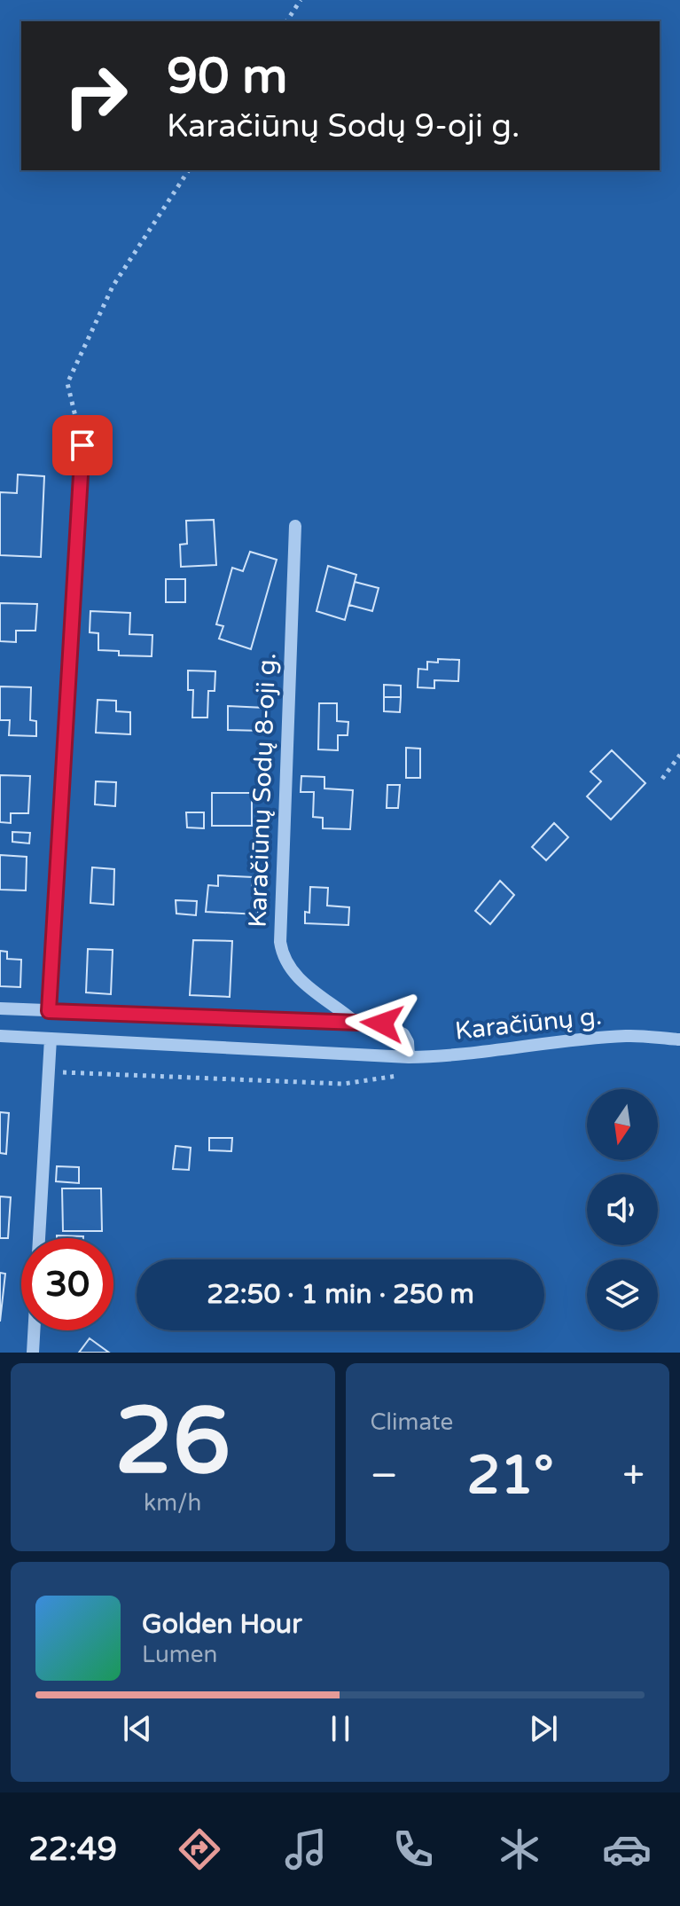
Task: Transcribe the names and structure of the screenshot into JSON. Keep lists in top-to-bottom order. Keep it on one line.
{"streets":{"street":["Karačiūnų Sodų 8-oji g.","Karačiūnų g."]},"north":"bottom","page":{"turn":["90 m","Karačiūnų Sodų 9-oji g."],"limit":"30","trip":"22:50 · 1 min · 250 m","tile":[["26","km/h"],"Climate"],"heat":["−","21°","+"],"song":["Golden Hour","Lumen"],"tabs":"22:49"}}
